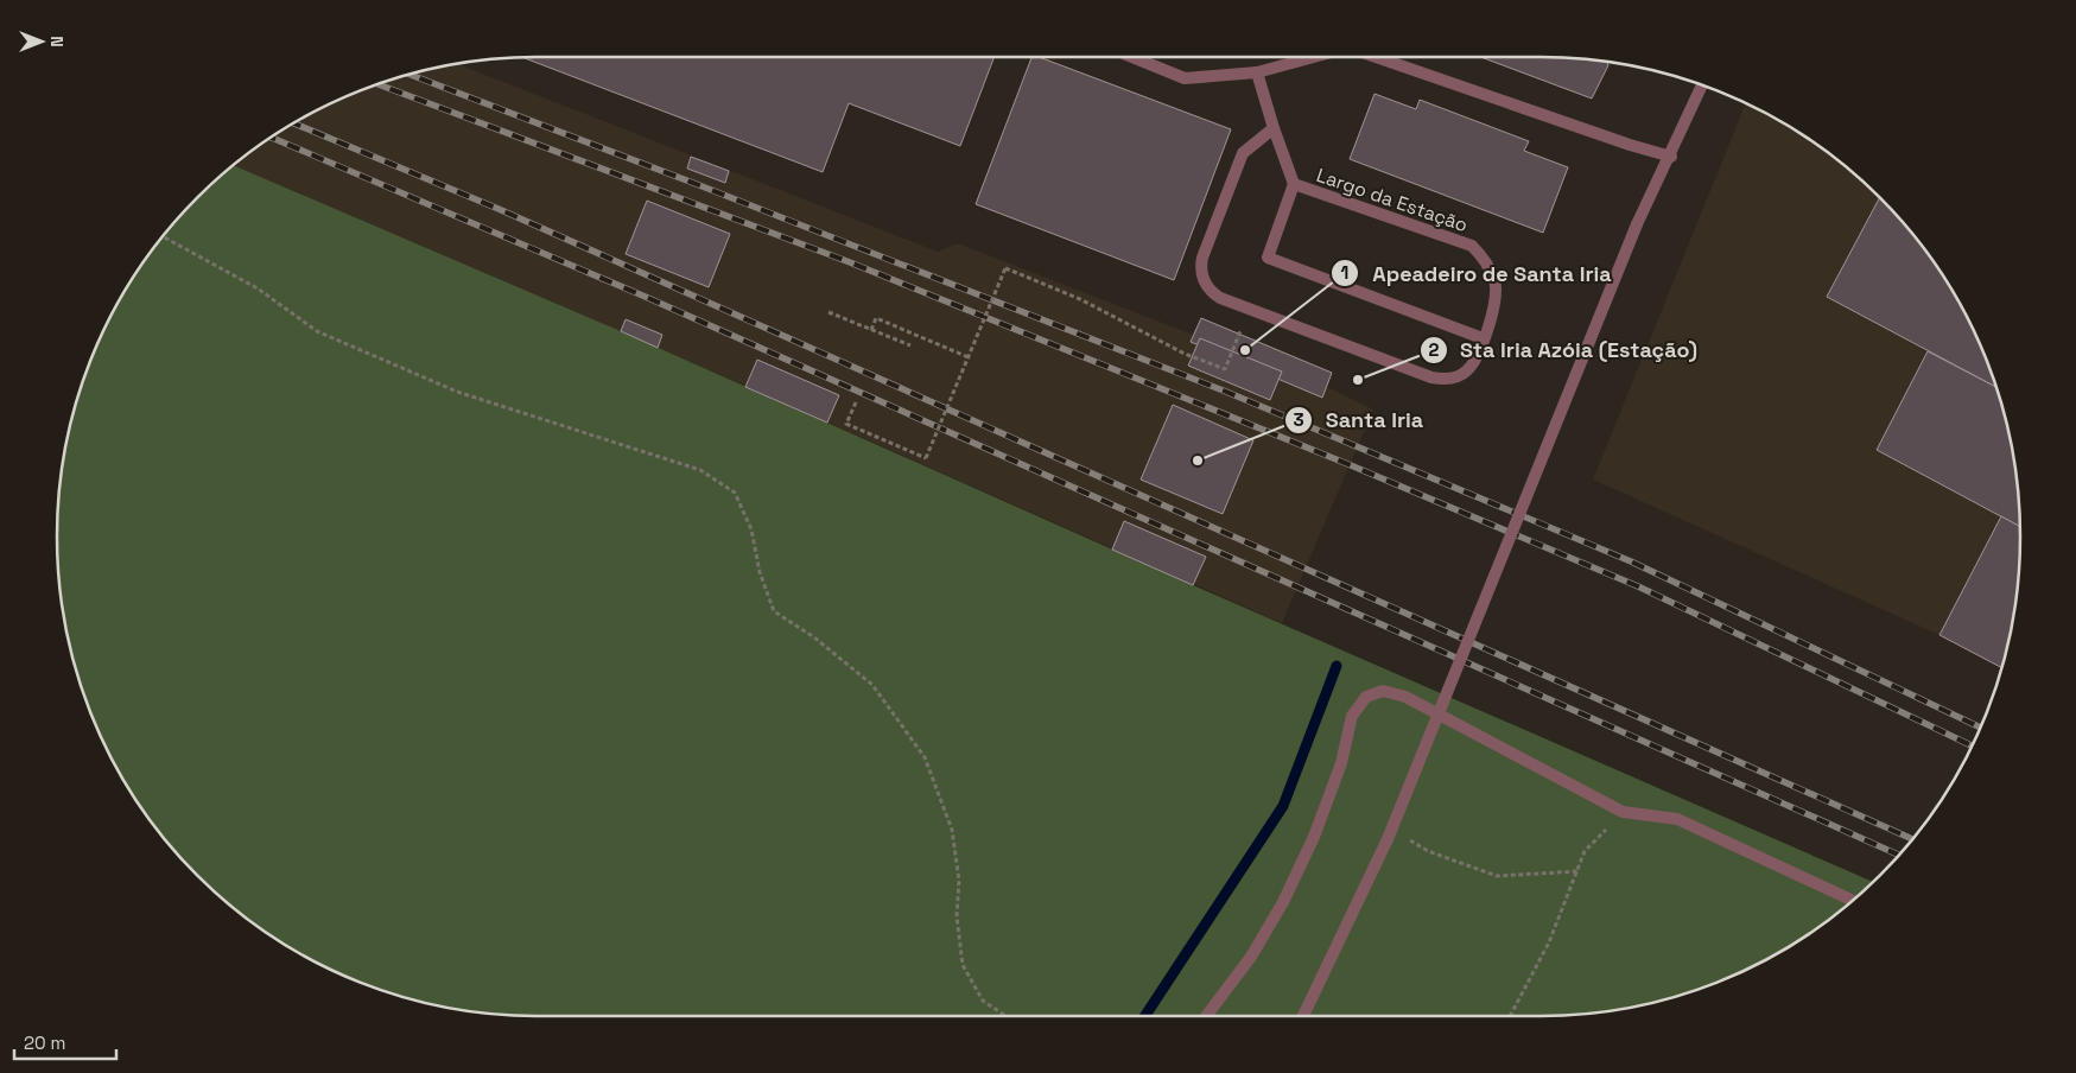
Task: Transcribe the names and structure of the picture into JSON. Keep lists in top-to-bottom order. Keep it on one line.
{"streets":{"street":["Largo da Estação"]},"places":["Apeadeiro de Santa Iria","Sta Iria Azóia (Estação)","Santa Iria"],"scale_bar":"20 m","north":"right"}
